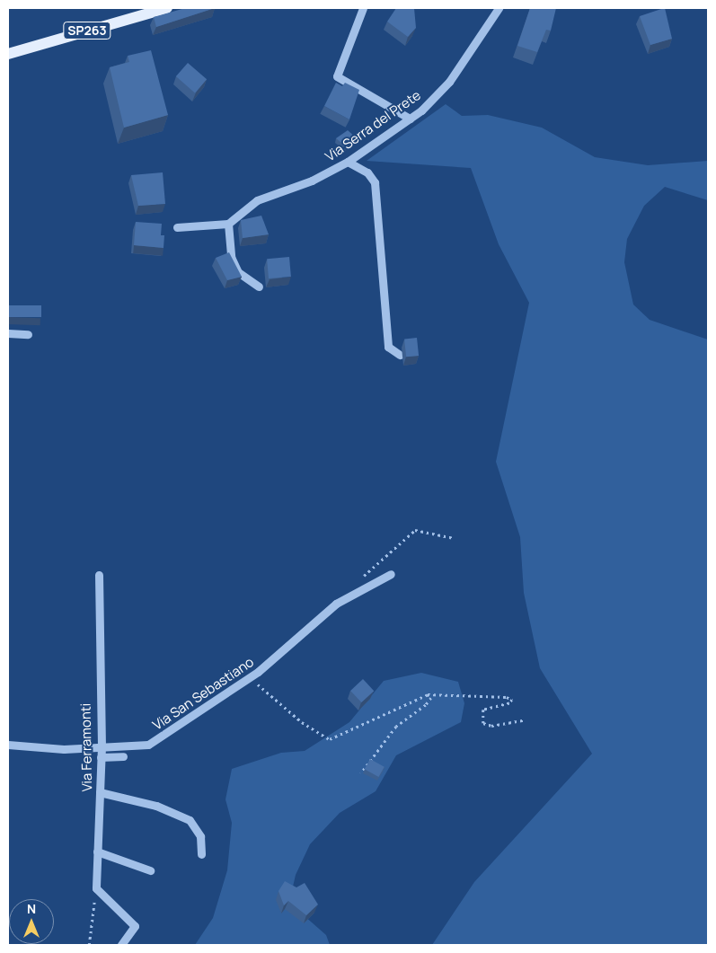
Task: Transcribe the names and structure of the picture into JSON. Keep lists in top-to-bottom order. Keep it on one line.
{"streets":{"main road":["SP263"],"street":["Via Serra del Prete","Via San Sebastiano","Via Ferramonti"]},"crossings":[["Via San Sebastiano","Via Ferramonti"]],"north":"top"}
